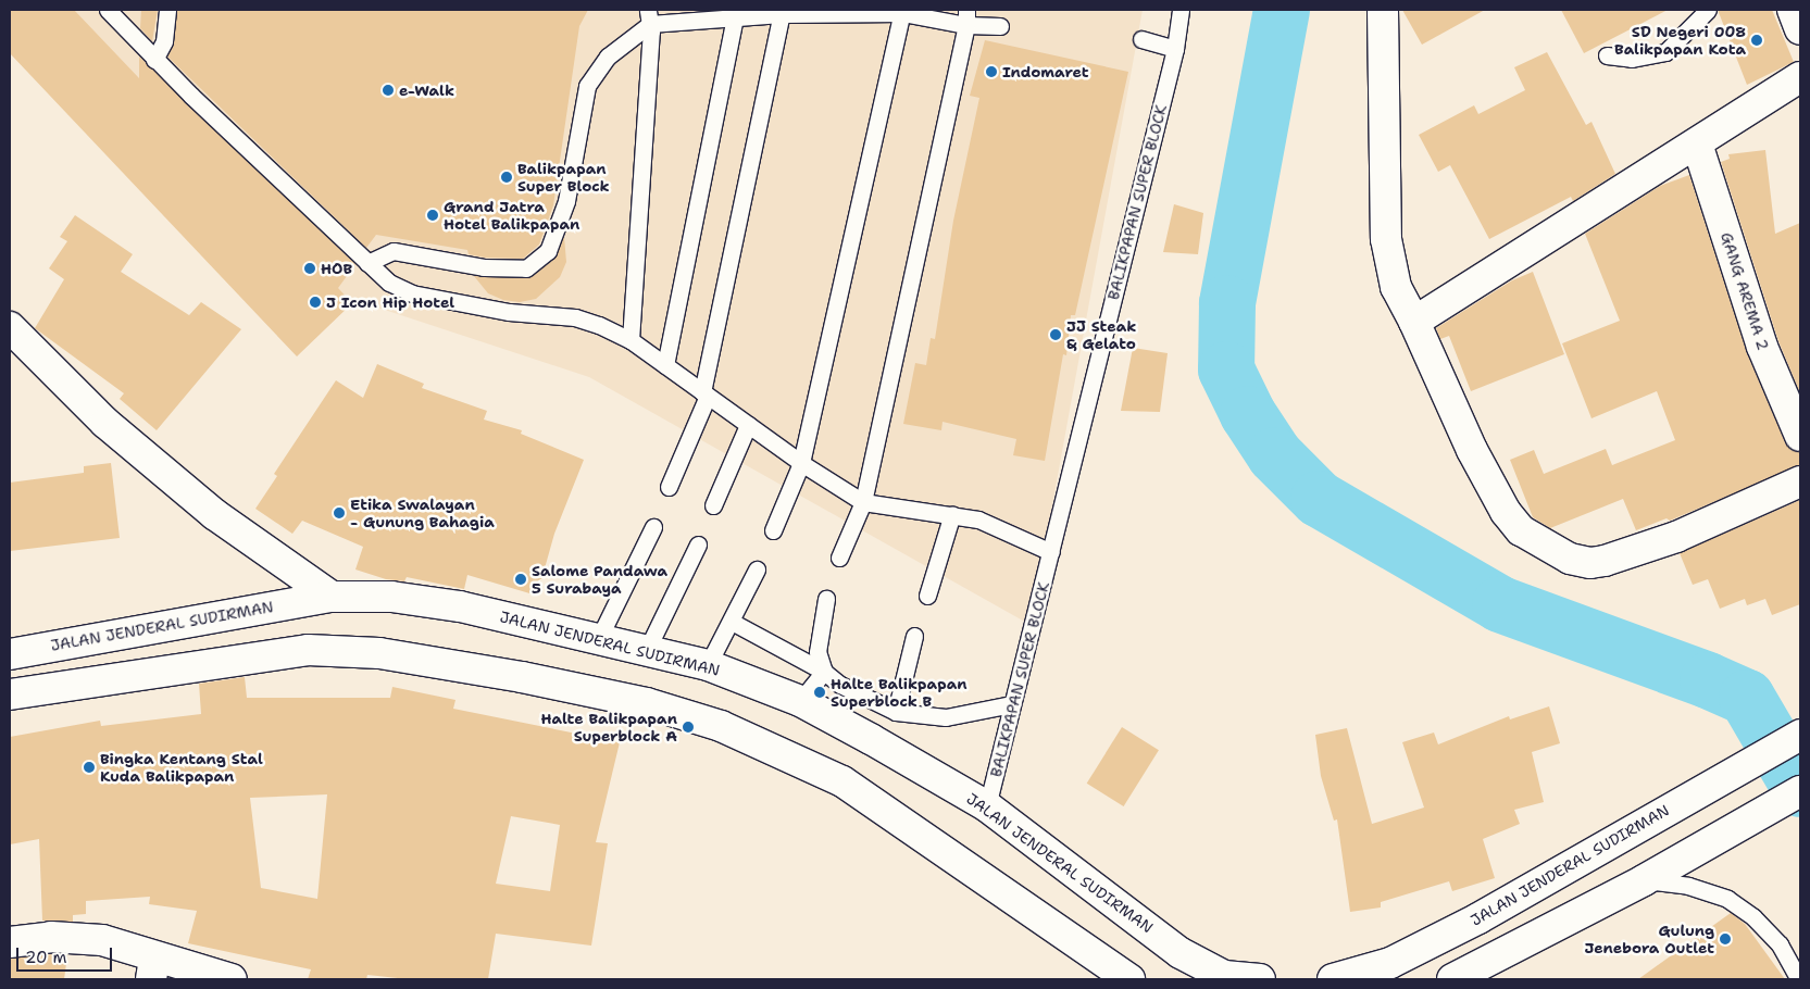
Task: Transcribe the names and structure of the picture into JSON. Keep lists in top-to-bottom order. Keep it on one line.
{"streets":{"main road":["GANG AREMA 2","JALAN JENDERAL SUDIRMAN"],"lane":["BALIKPAPAN SUPER BLOCK"]},"crossings":[["BALIKPAPAN SUPER BLOCK","JALAN JENDERAL SUDIRMAN"]],"places":["SD Negeri 008 Balikpapan Kota","Indomaret","e-Walk","Balikpapan Super Block","Grand Jatra Hotel Balikpapan","HOB","J Icon Hip Hotel","JJ Steak & Gelato","Etika Swalayan - Gunung Bahagia","Salome Pandawa 5 Surabaya","Halte Balikpapan Superblock B","Halte Balikpapan Superblock A","Bingka Kentang Stal Kuda Balikpapan","Gulung Jenebora Outlet"],"scale_bar":"20 m"}
